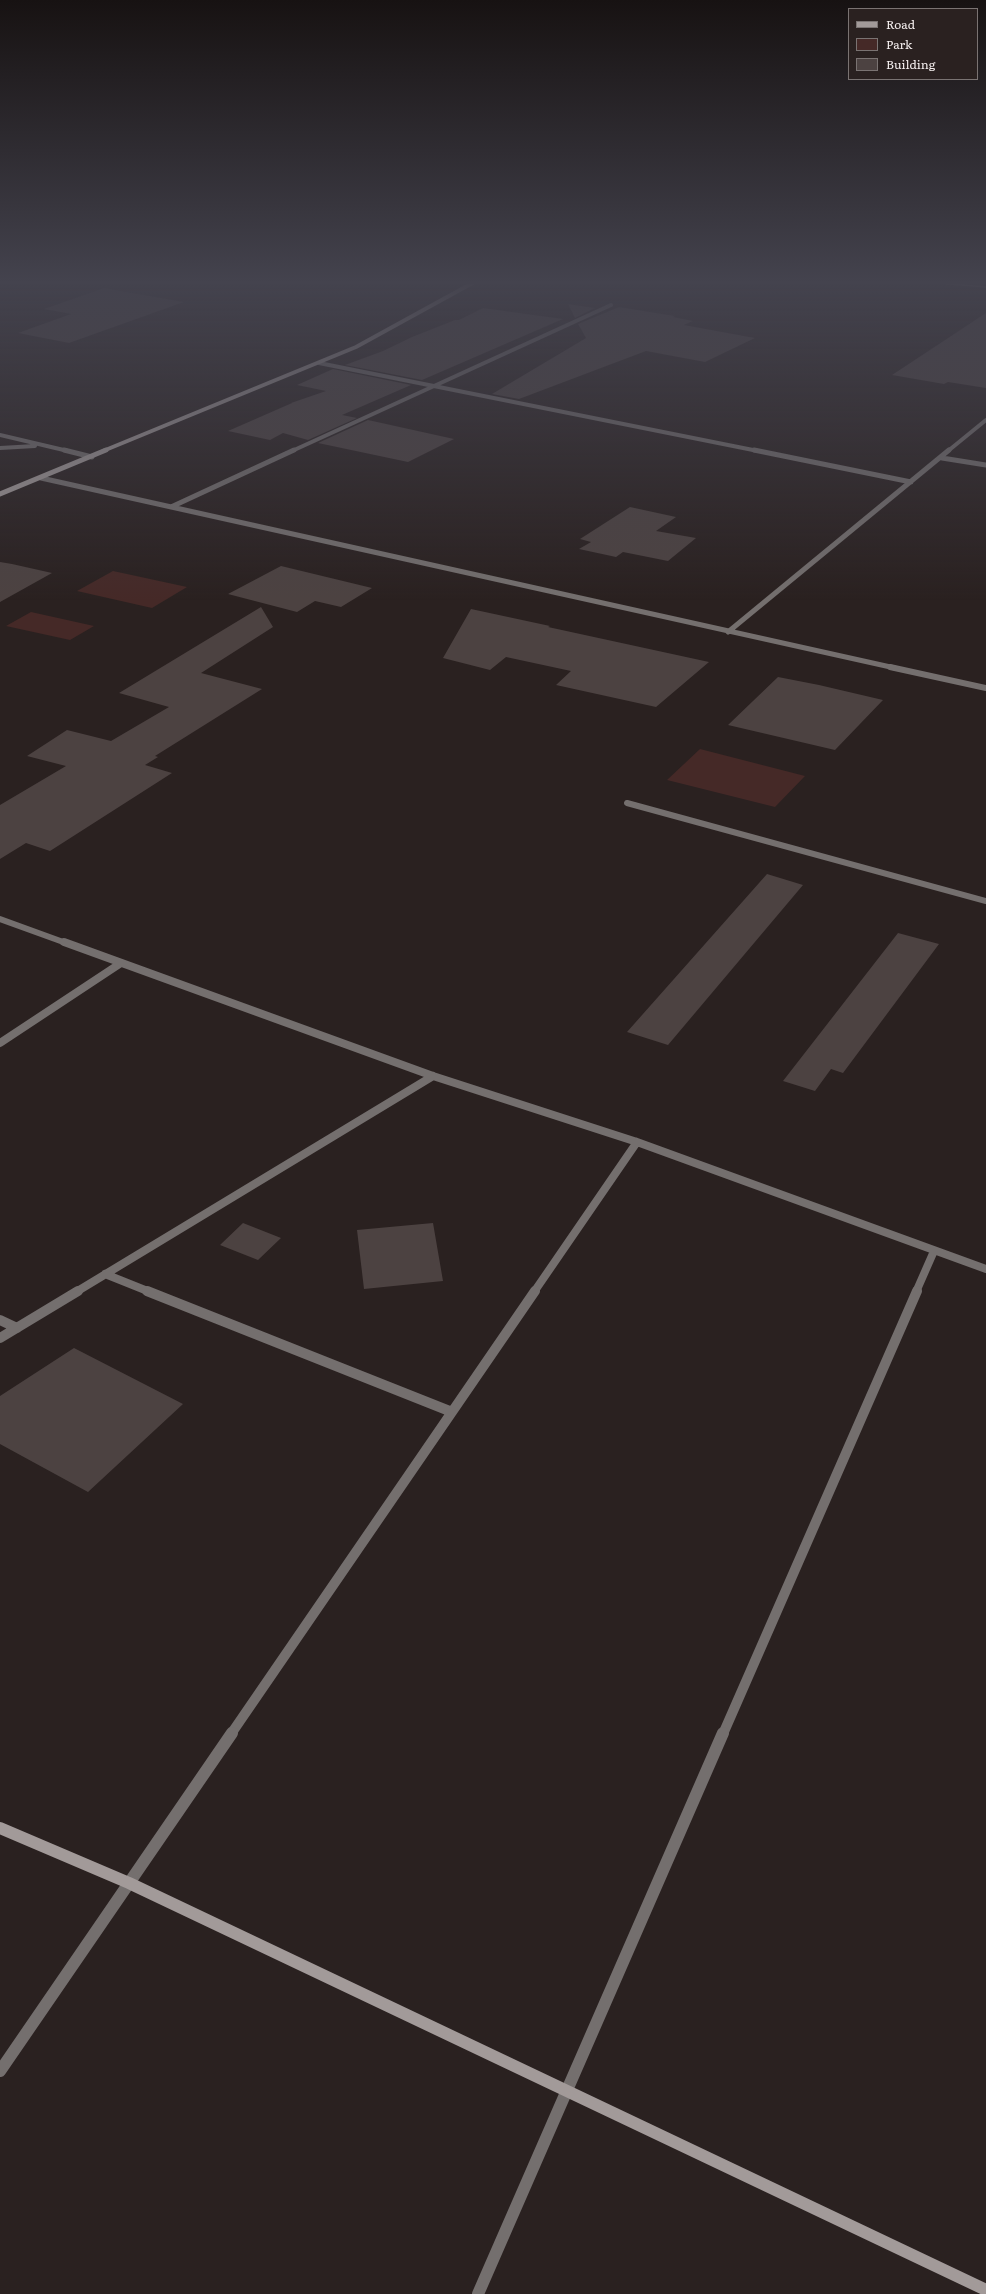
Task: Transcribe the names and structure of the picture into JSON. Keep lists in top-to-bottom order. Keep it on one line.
{"legend":["Road","Park","Building"]}
